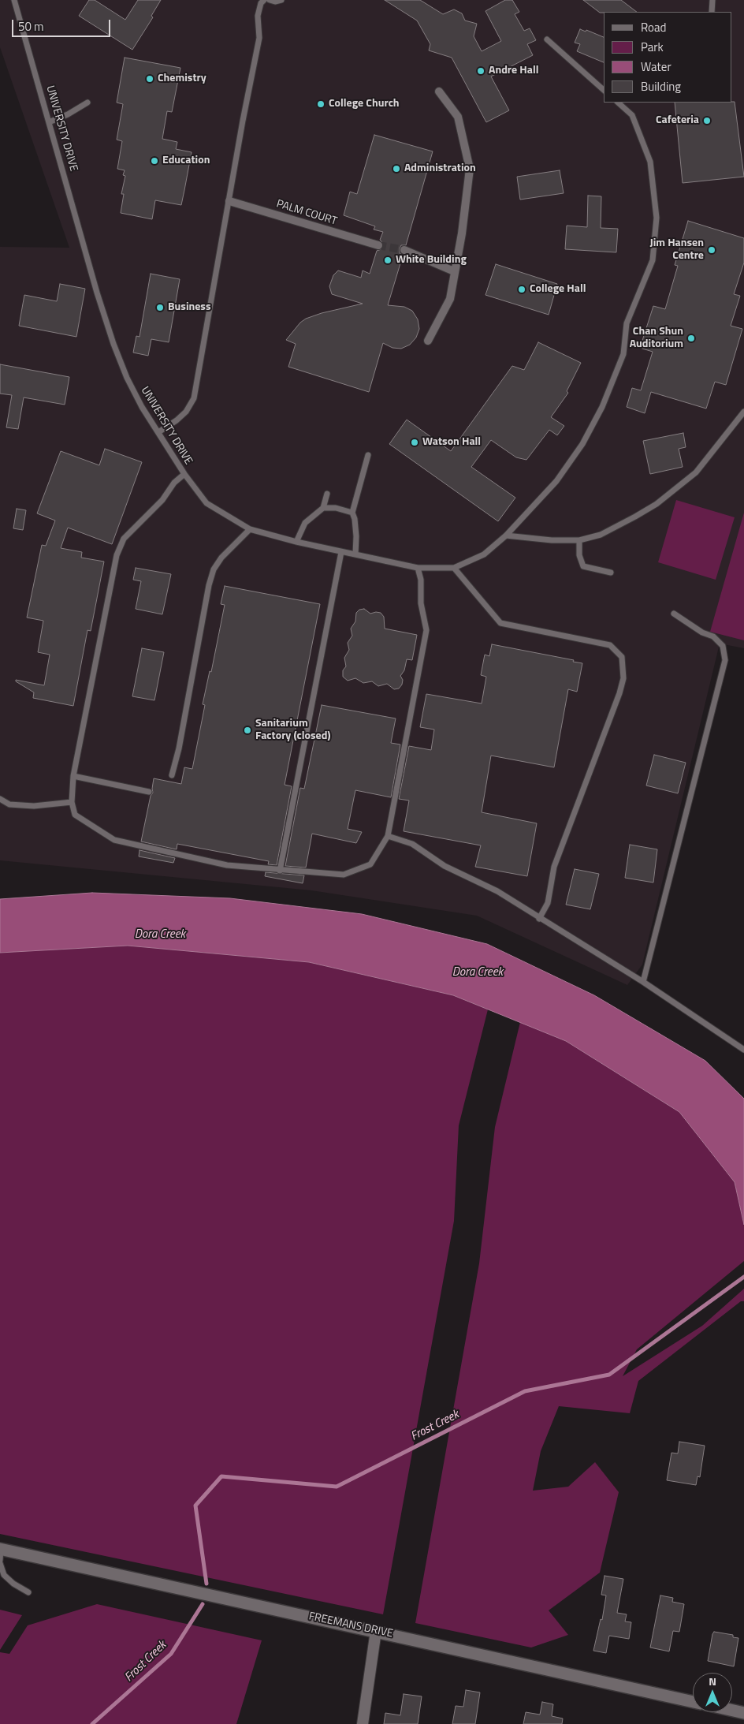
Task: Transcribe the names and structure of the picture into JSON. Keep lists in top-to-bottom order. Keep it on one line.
{"streets":{"main road":["FREEMANS DRIVE"],"street":["PALM COURT"],"lane":["UNIVERSITY DRIVE"]},"water":["Dora Creek","Frost Creek"],"places":["Andre Hall","Chemistry","College Church","Cafeteria","Education","Administration","Jim Hansen Centre","White Building","College Hall","Business","Chan Shun Auditorium","Watson Hall","Sanitarium Factory (closed)"],"legend":["Road","Park","Water","Building"],"scale_bar":"50 m","north":"top"}
